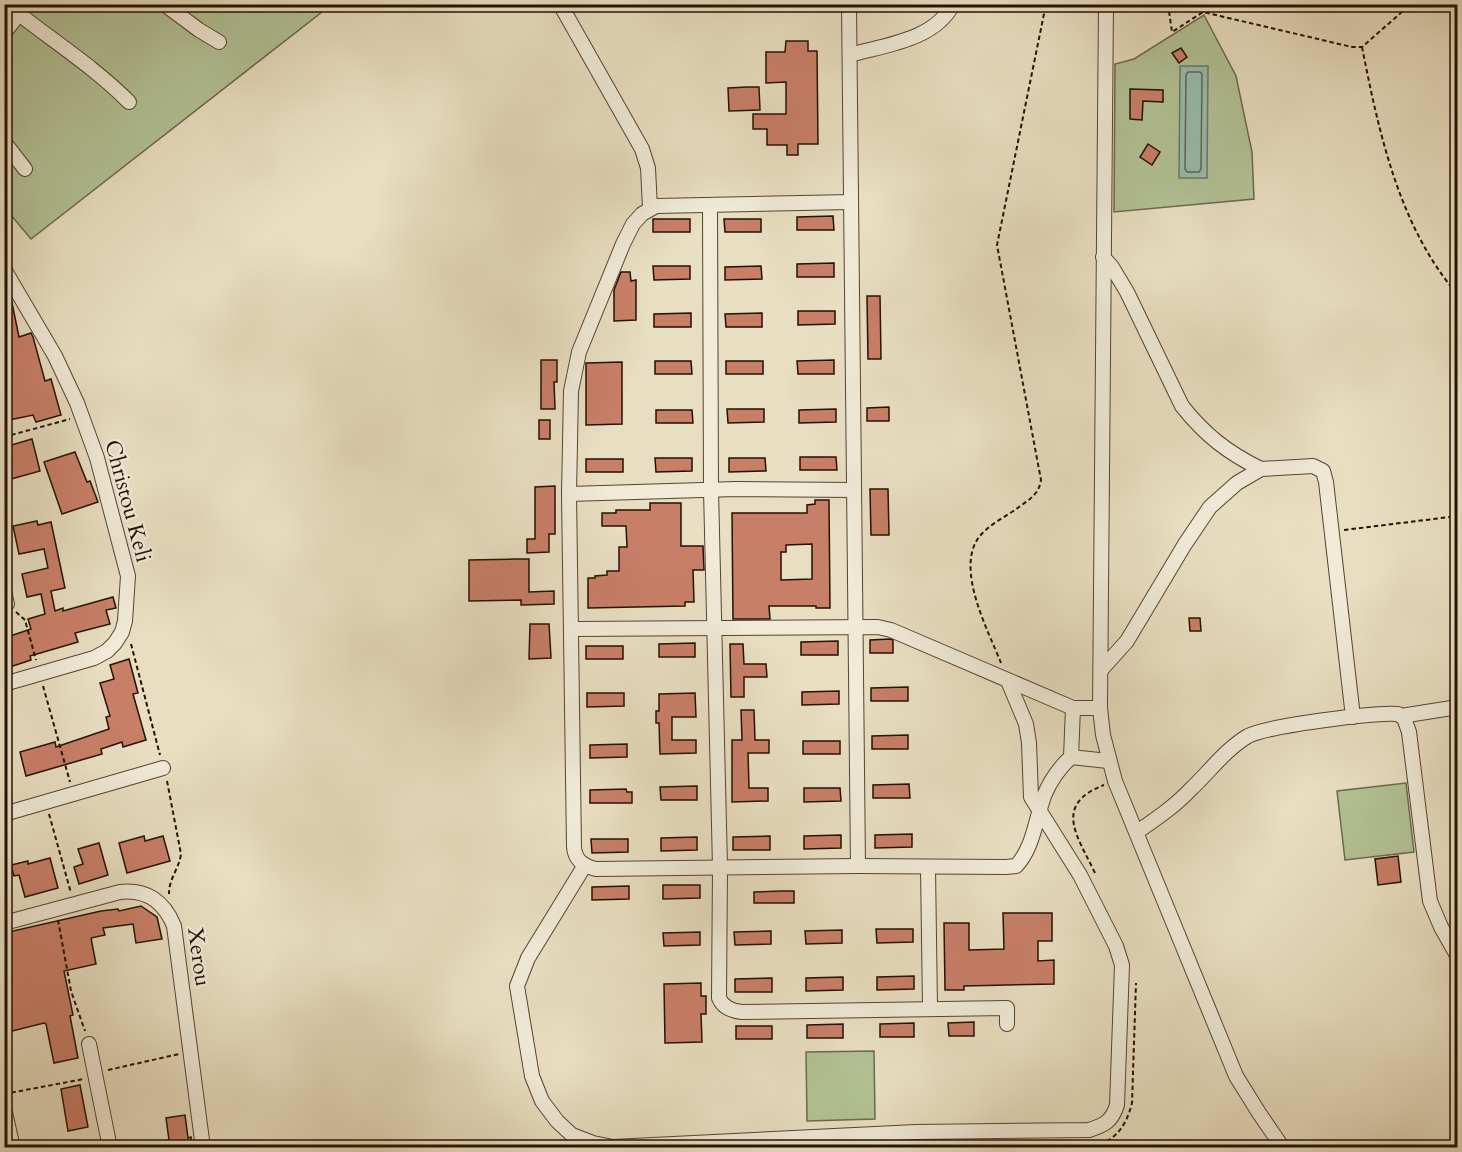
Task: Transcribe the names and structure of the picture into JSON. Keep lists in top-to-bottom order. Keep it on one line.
{"streets":{"street":["Christou Keli","Xerou"]}}
